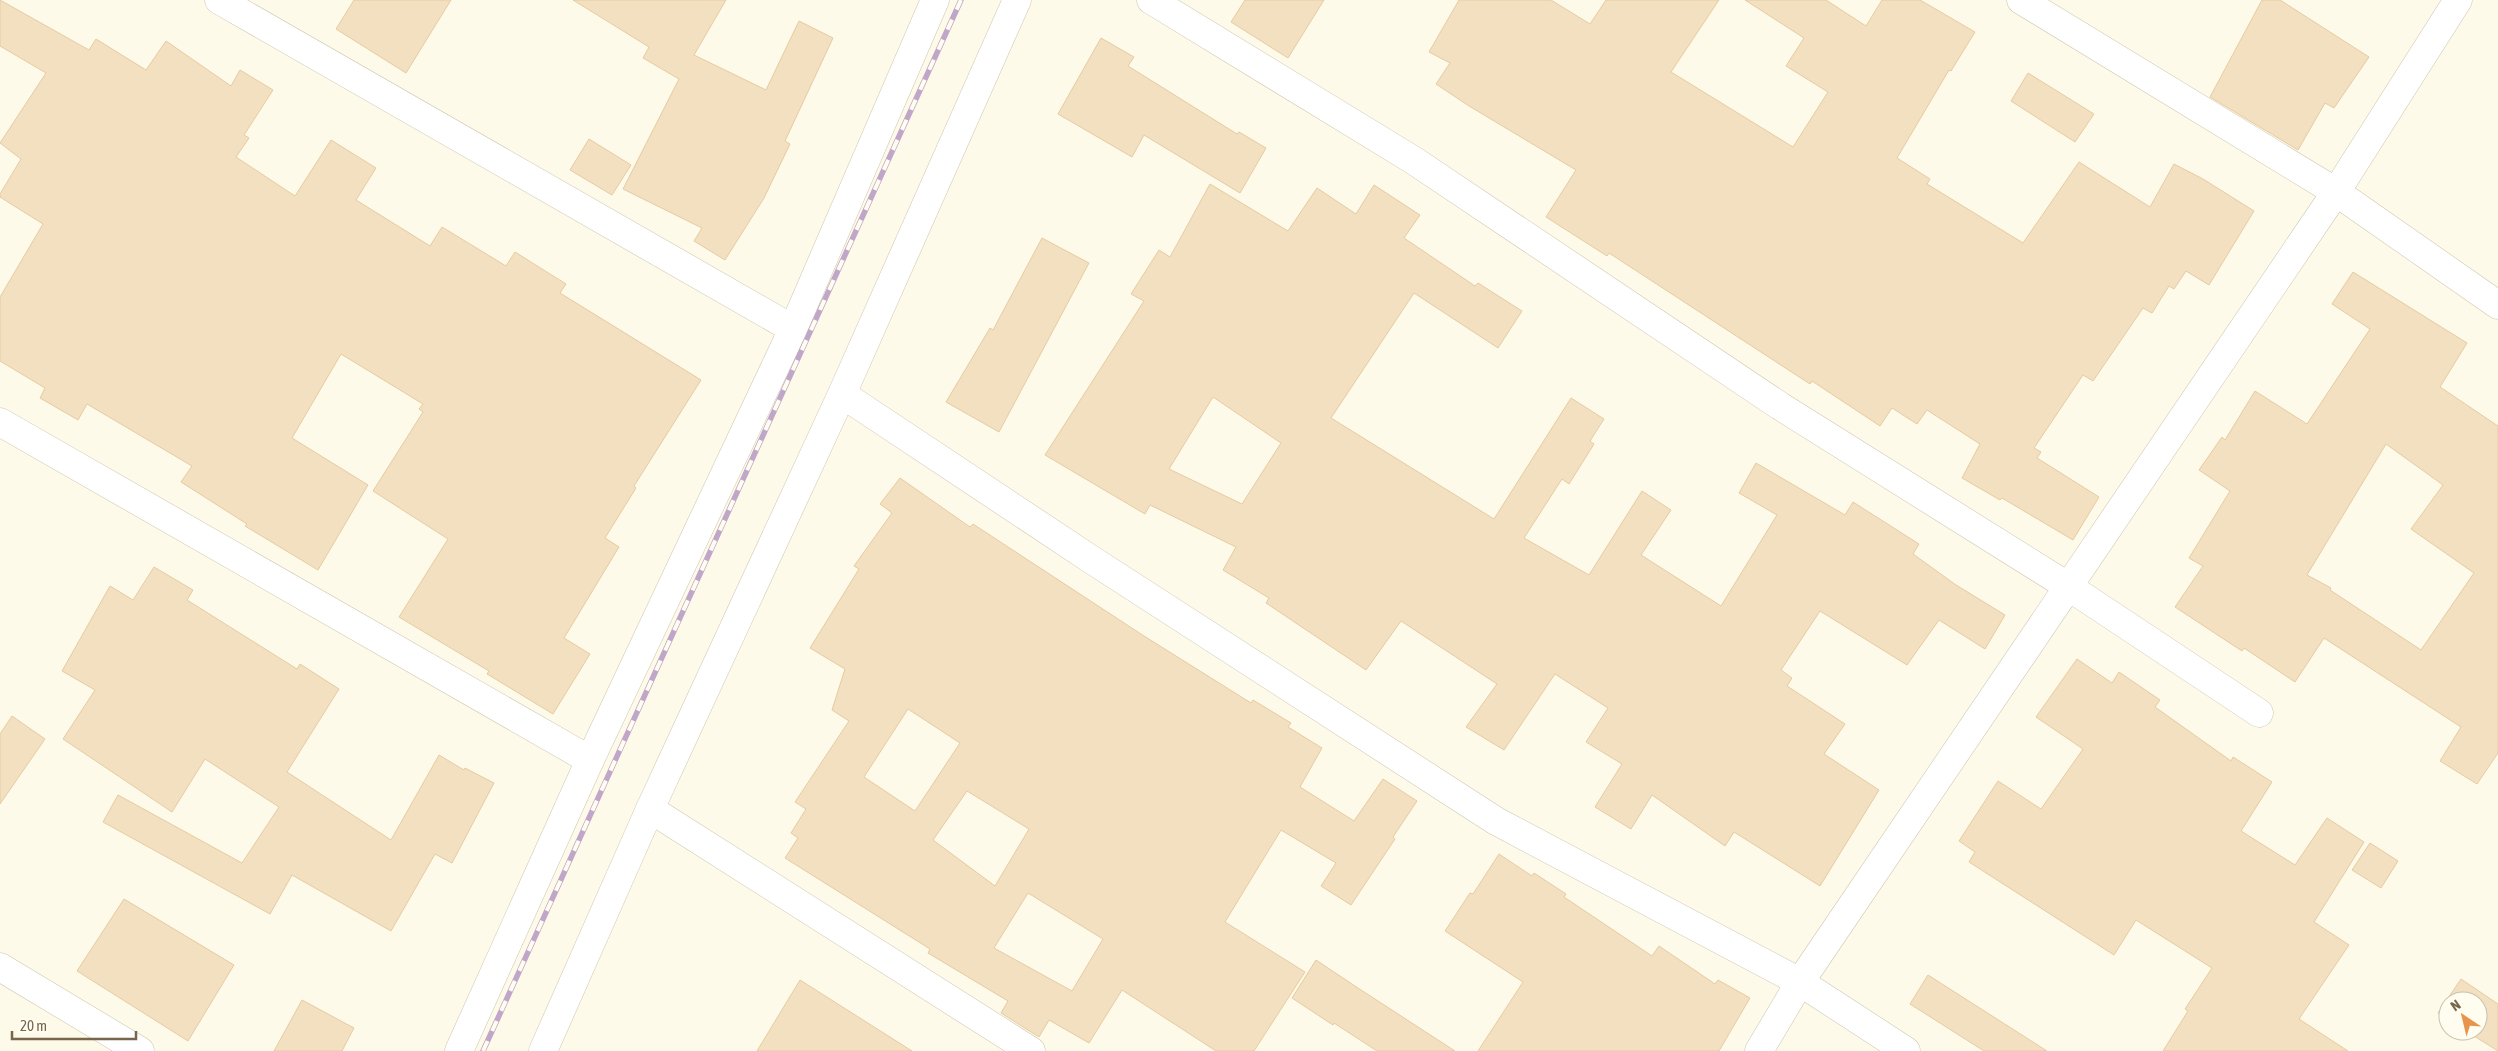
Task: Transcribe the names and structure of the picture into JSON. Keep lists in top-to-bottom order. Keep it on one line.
{"scale_bar":"20 m","north":"top left"}
